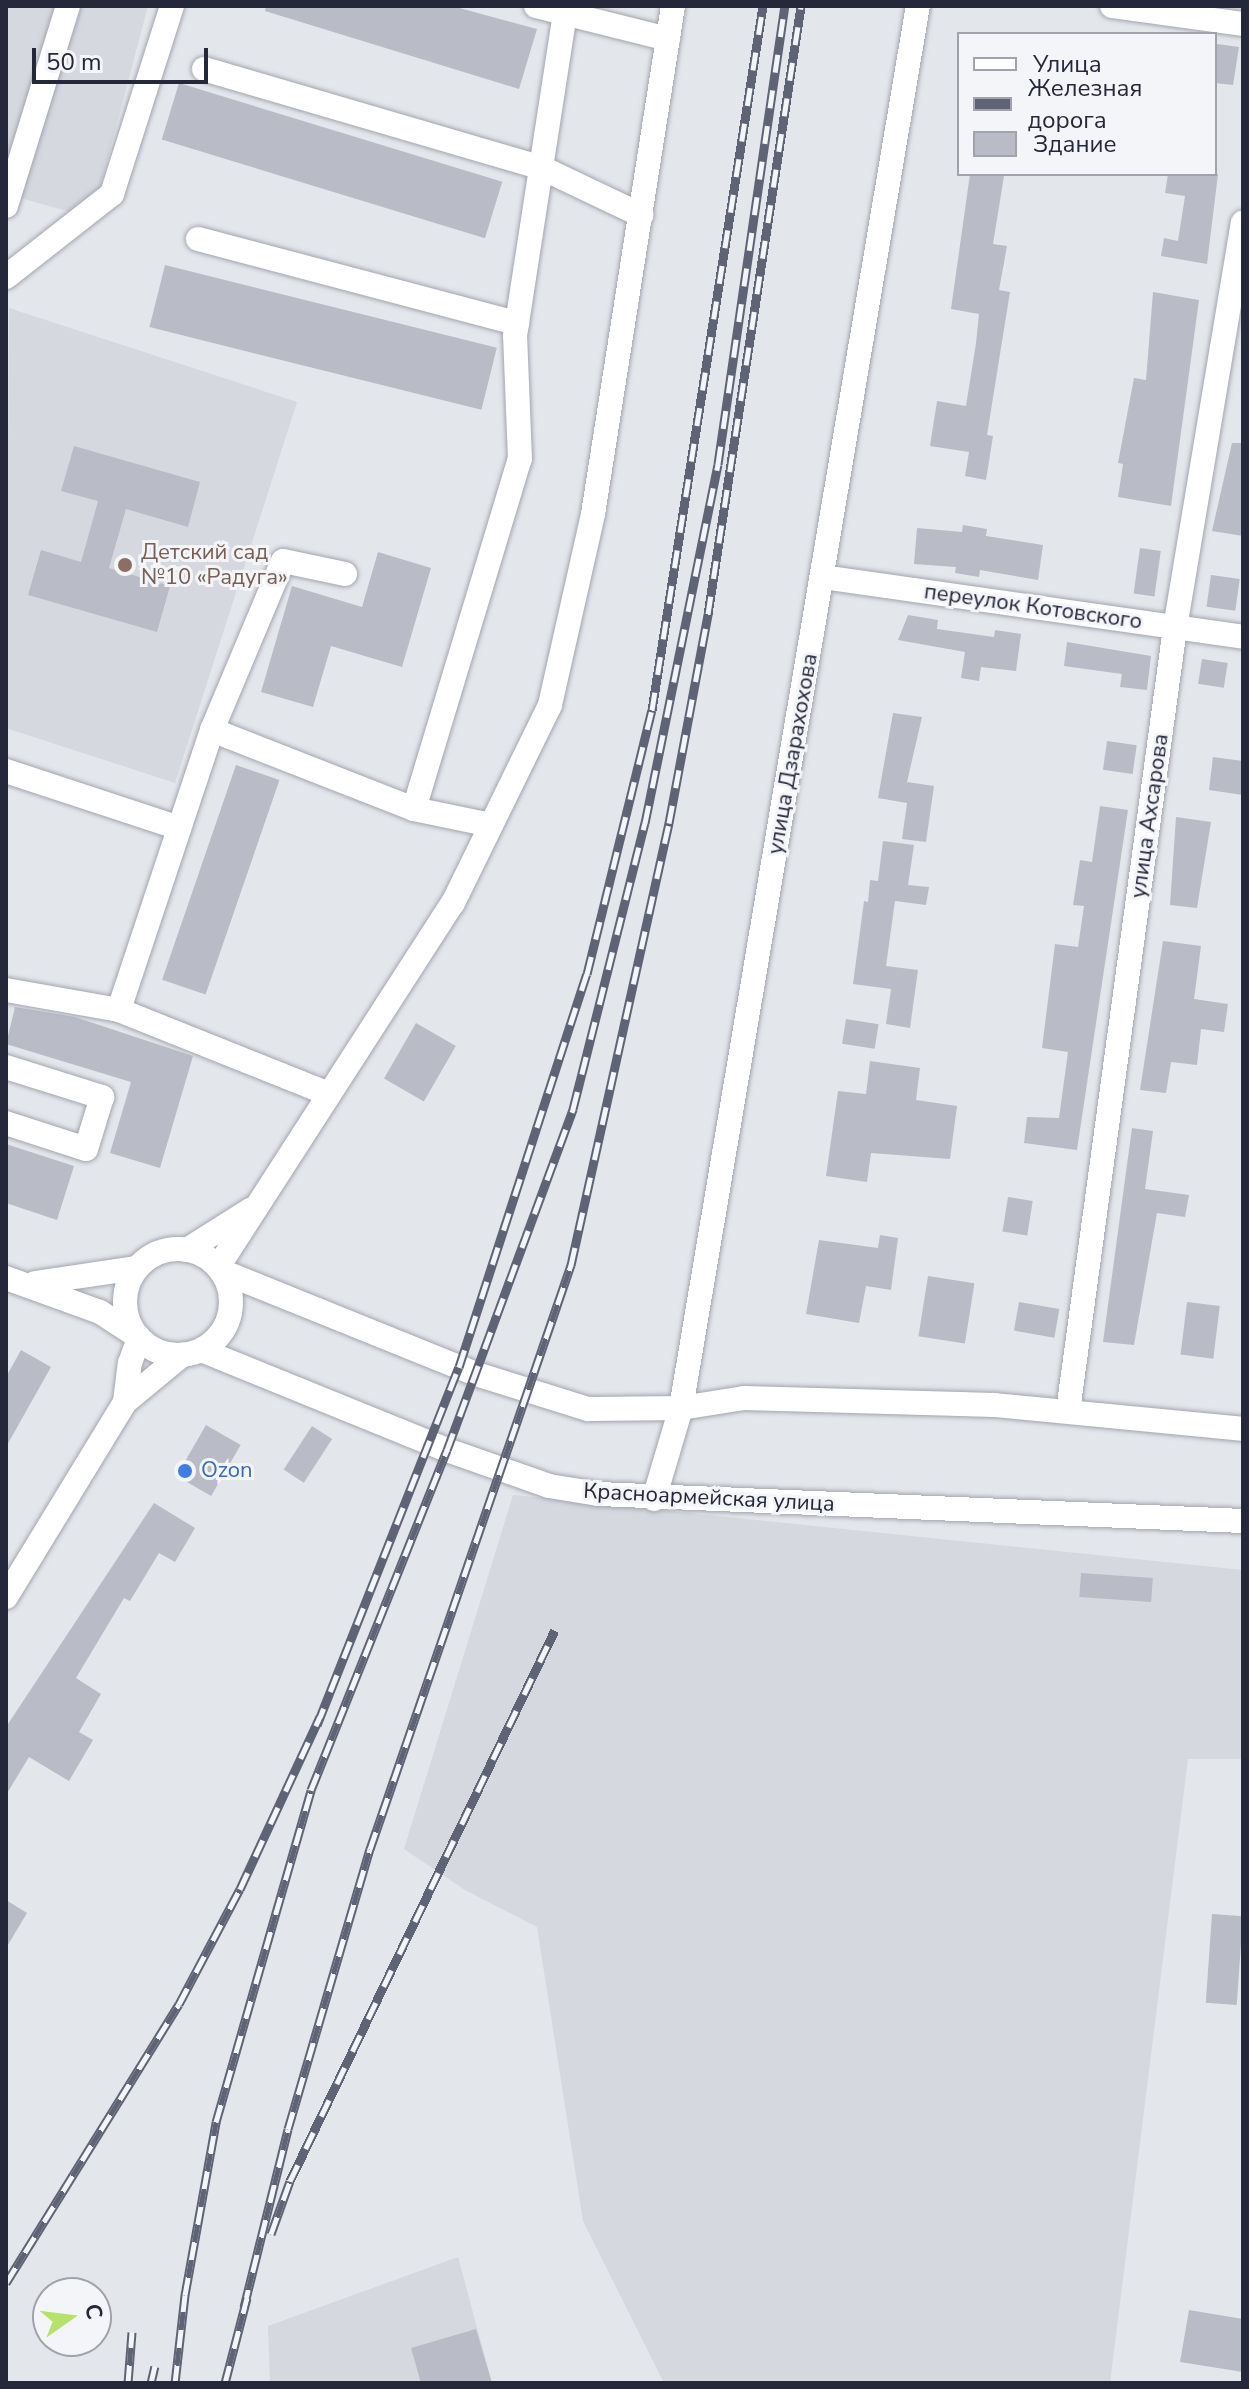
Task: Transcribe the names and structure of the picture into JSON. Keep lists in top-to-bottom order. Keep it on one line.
{"streets":{"street":["переулок Котовского","улица Дзарахохова","улица Ахсарова","Красноармейская улица"]},"crossings":[["переулок Котовского","улица Дзарахохова"],["переулок Котовского","улица Ахсарова"],["улица Дзарахохова","Красноармейская улица"]],"places":["Детский сад №10 «Радуга»","Ozon"],"legend":["Улица","Железная дорога","Здание"],"scale_bar":"50 m","north":"right"}
